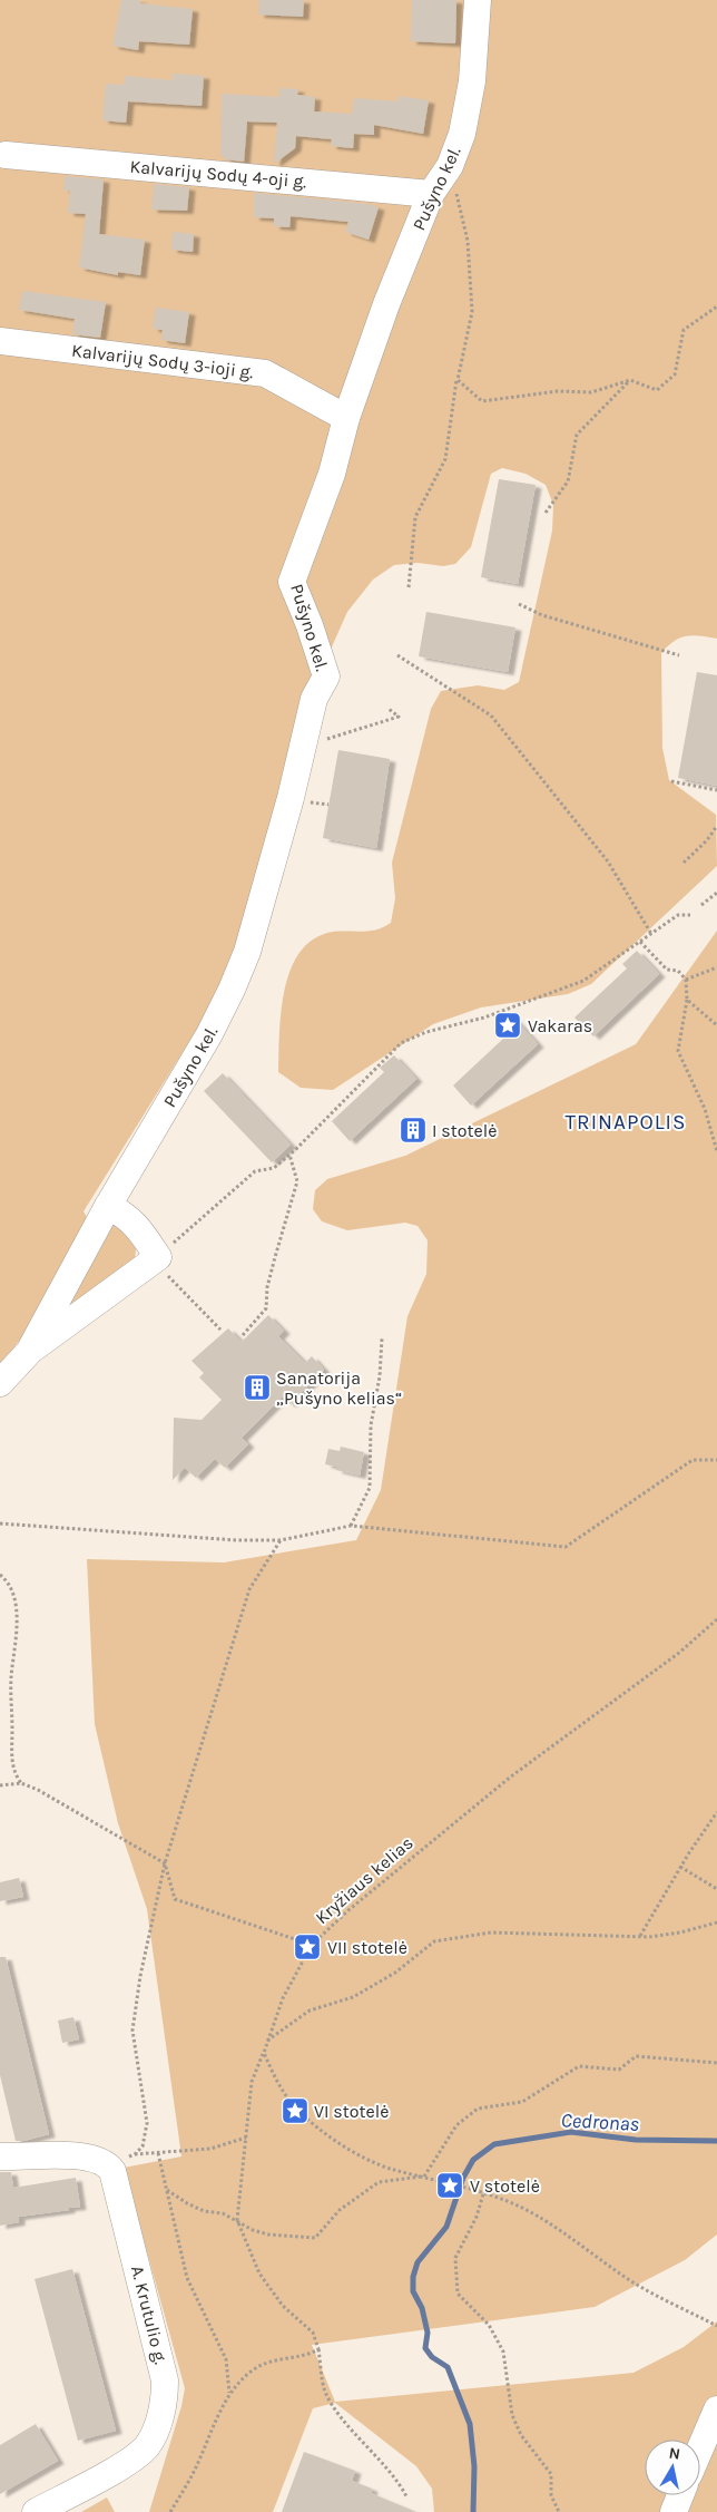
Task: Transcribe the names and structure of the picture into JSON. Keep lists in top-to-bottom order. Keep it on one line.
{"streets":{"street":["Kalvarijų Sodų 4-oji g.","Pušyno kel.","Kalvarijų Sodų 3-ioji g.","A. Krutulio g."],"path":["Kryžiaus kelias"]},"crossings":[["Kalvarijų Sodų 4-oji g.","Pušyno kel."],["Pušyno kel.","Kalvarijų Sodų 3-ioji g."]],"districts":["TRINAPOLIS"],"water":["Cedronas"],"places":{"place":["Vakaras","VII stotelė","VI stotelė","V stotelė"],"building":["I stotelė","Sanatorija „Pušyno kelias“"]},"north":"top"}
